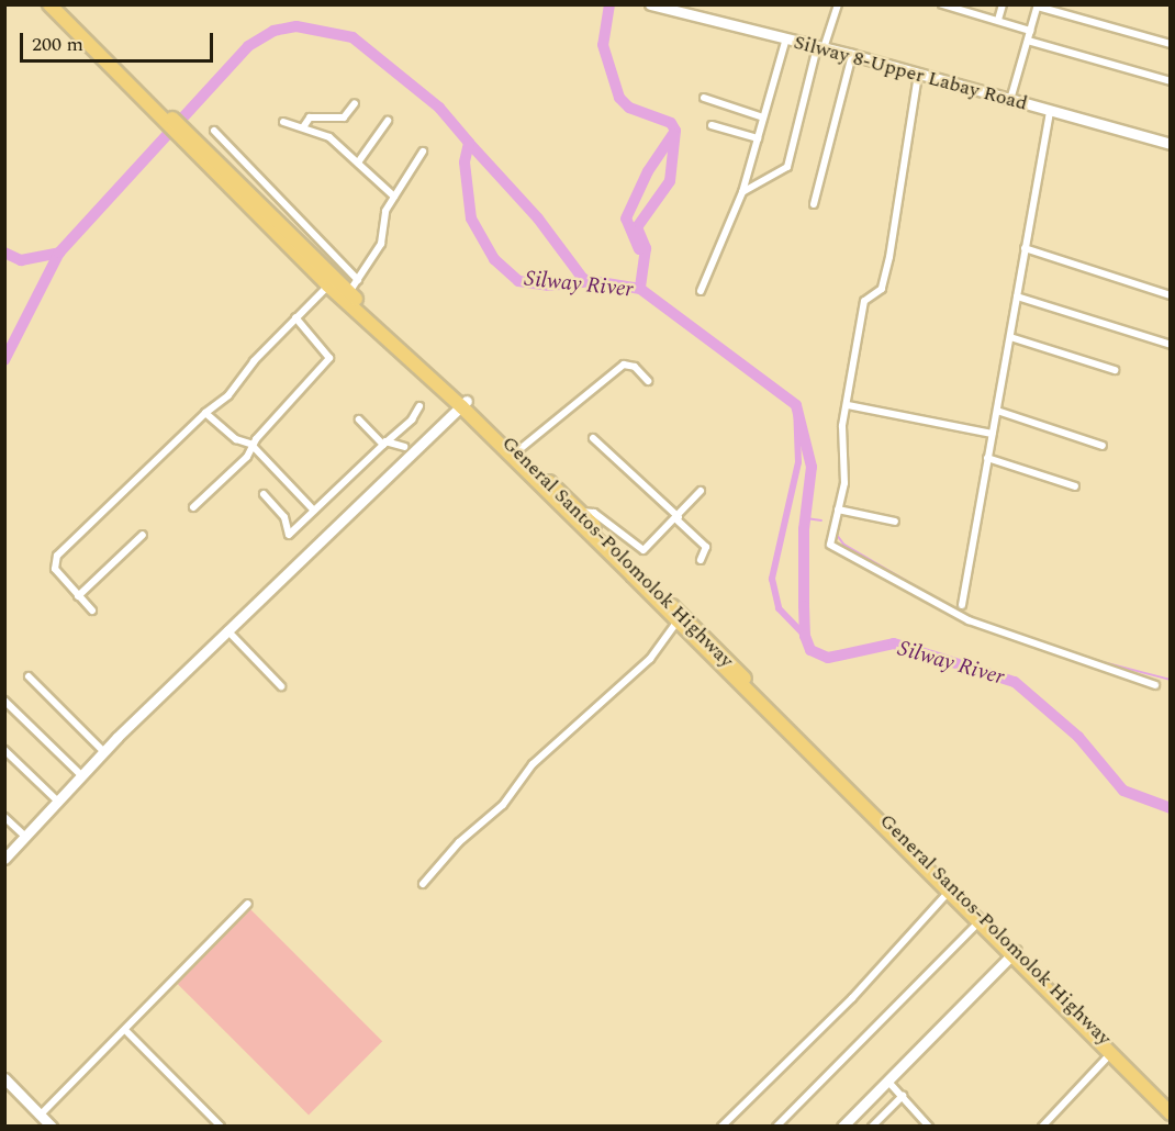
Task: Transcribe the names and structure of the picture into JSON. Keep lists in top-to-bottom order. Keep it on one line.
{"streets":{"highway":["General Santos-Polomolok Highway"],"street":["Silway 8-Upper Labay Road"]},"water":["Silway River"],"scale_bar":"200 m"}
